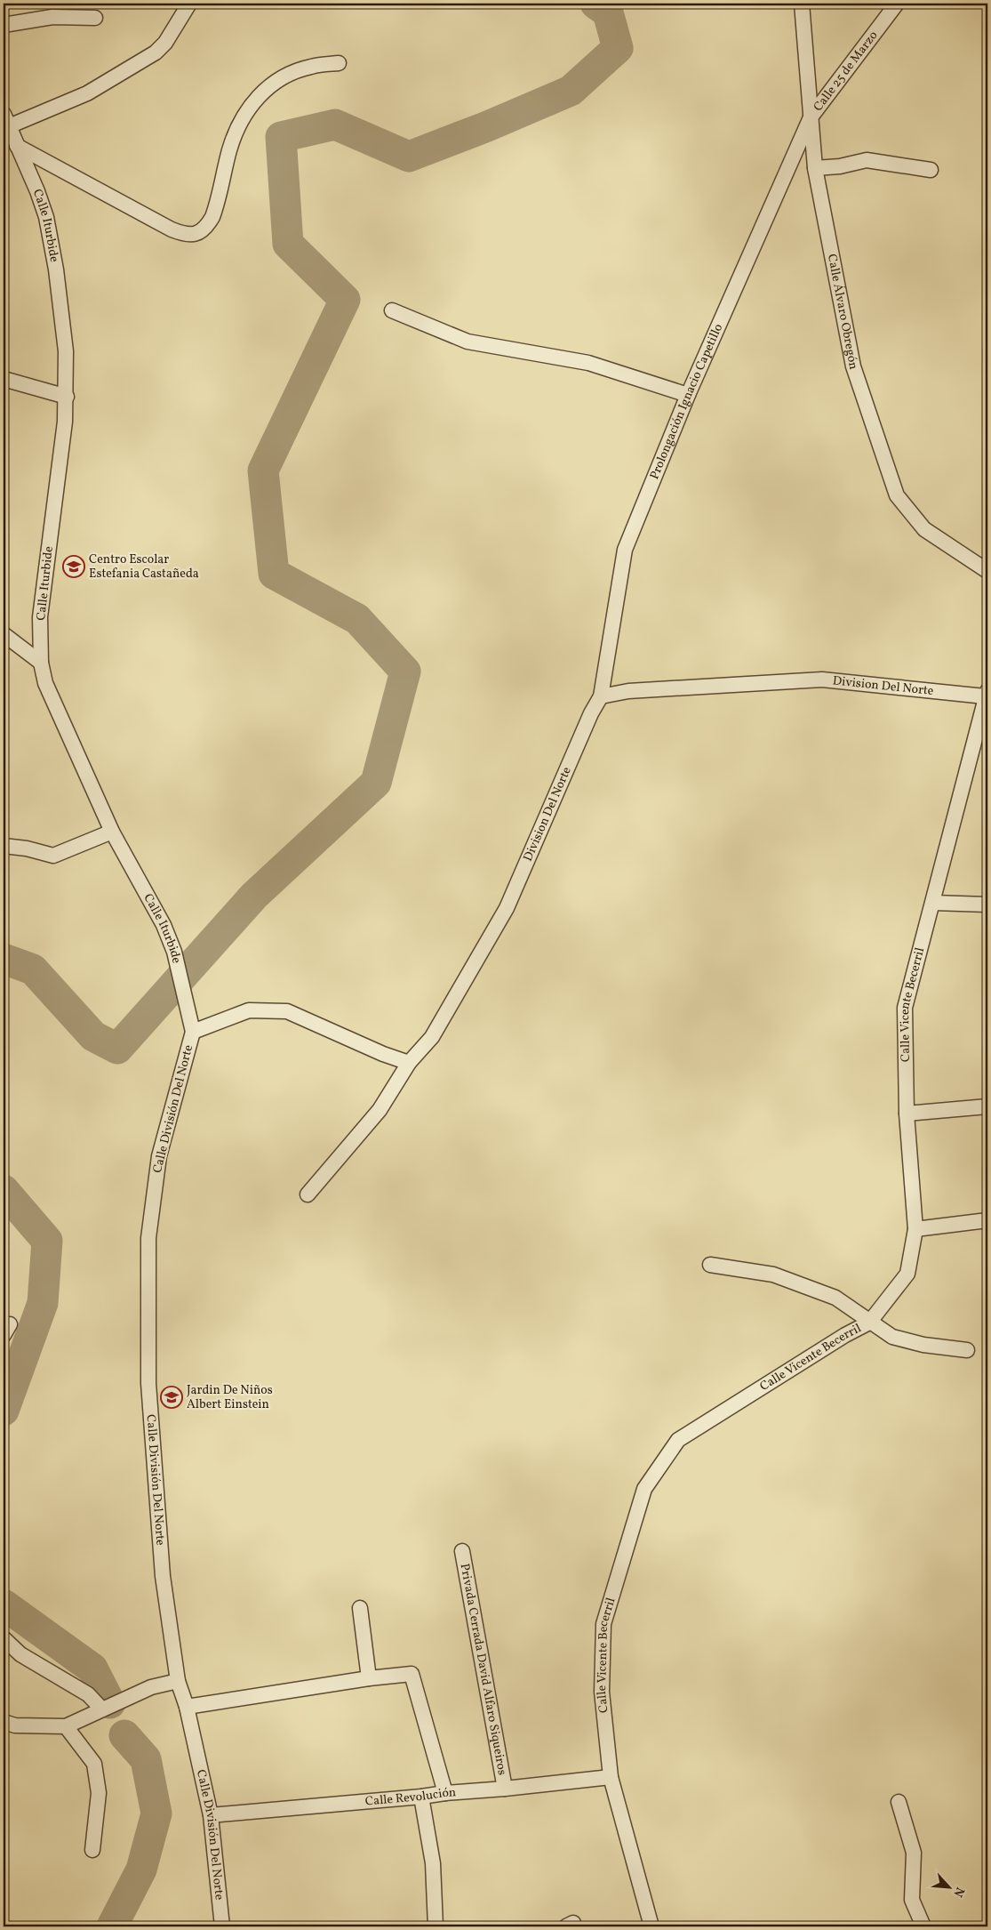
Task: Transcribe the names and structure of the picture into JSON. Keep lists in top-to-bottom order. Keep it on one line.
{"streets":{"street":["Calle 25 de Marzo","Calle Iturbide","Calle Álvaro Obregón","Prolongación Ignacio Capetillo","Division Del Norte","Calle Vicente Becerril","Calle División Del Norte","Privada Cerrada David Alfaro Siqueiros","Calle Revolución"]},"crossings":[["Calle 25 de Marzo","Calle Álvaro Obregón"],["Calle 25 de Marzo","Prolongación Ignacio Capetillo"],["Calle Iturbide","Calle División Del Norte"],["Calle Álvaro Obregón","Prolongación Ignacio Capetillo"],["Prolongación Ignacio Capetillo","Division Del Norte"],["Division Del Norte","Calle Vicente Becerril"],["Calle Vicente Becerril","Calle Revolución"],["Calle División Del Norte","Calle Revolución"],["Privada Cerrada David Alfaro Siqueiros","Calle Revolución"]],"places":{"school or university":["Centro Escolar Estefania Castañeda","Jardin De Niños Albert Einstein"]},"north":"bottom right"}
